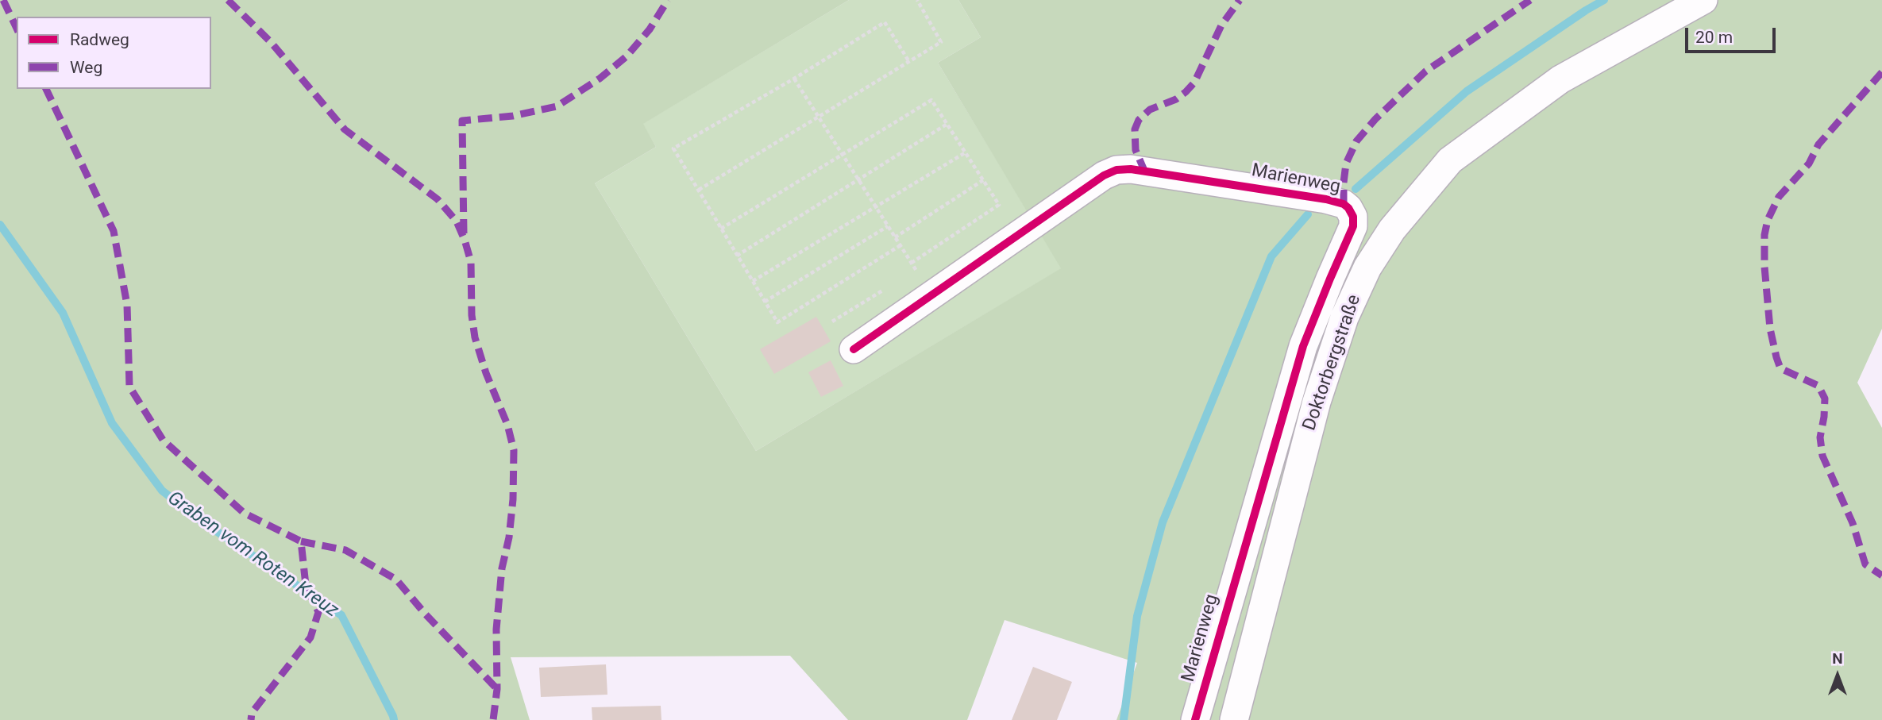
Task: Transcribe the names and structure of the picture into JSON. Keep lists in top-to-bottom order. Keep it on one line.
{"streets":{"street":["Marienweg","Doktorbergstraße"]},"water":["Graben vom Roten Kreuz"],"legend":["Radweg","Weg"],"scale_bar":"20 m","north":"top"}
